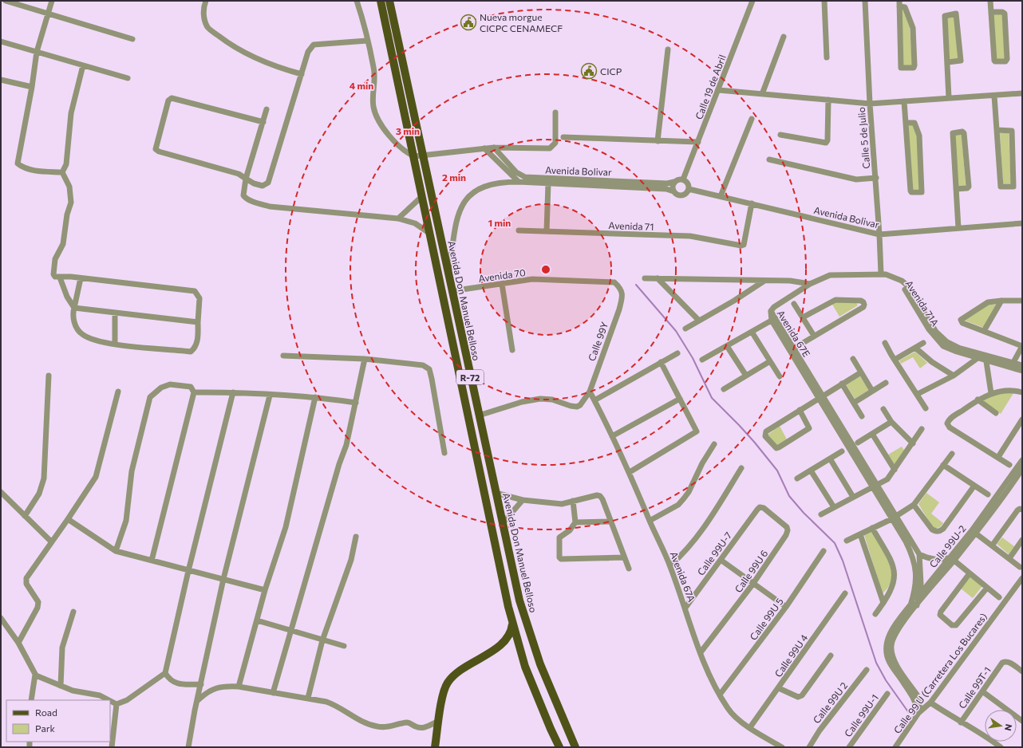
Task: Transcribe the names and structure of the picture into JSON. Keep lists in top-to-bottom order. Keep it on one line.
{"streets":{"main road":["Avenida Don Manuel Belloso","R-72"],"street":["Calle 19 de Abril","Calle 5 de Julio","Avenida Bolivar","Avenida 71","Avenida 70","Avenida 71A","Avenida 67E","Calle 99Y","Calle 99U-2","Calle 99U-7","Calle 99U 6","Avenida 67A","Calle 99U 5","Calle 99U 4","Calle 99 U (Carretera Los Bucares)","Calle 99T-1","Calle 99U 2","Calle 99U-1"]},"crossings":[["Calle 19 de Abril","Avenida Bolivar"],["Calle 5 de Julio","Avenida Bolivar"],["Calle 5 de Julio","Avenida 71A"],["Avenida Bolivar","Avenida 71"],["Avenida 70","Avenida Don Manuel Belloso"],["Avenida 70","Calle 99Y"],["Avenida Don Manuel Belloso","Calle 99Y"],["Avenida 71A","Avenida 67E"],["Avenida 67E","Calle 99U-2"],["Calle 99Y","Avenida 67A"],["Calle 99U-2","Calle 99 U (Carretera Los Bucares)"],["Calle 99U-7","Calle 99U 6"],["Calle 99U-7","Avenida 67A"],["Calle 99U 6","Avenida 67A"],["Avenida 67A","Calle 99U 5"],["Avenida 67A","Calle 99U 4"]],"places":{"public building":["Nueva morgue CICPC CENAMECF","CICP"]},"legend":["Road","Park"],"north":"right","rings":["4 min","3 min","2 min","1 min"]}
